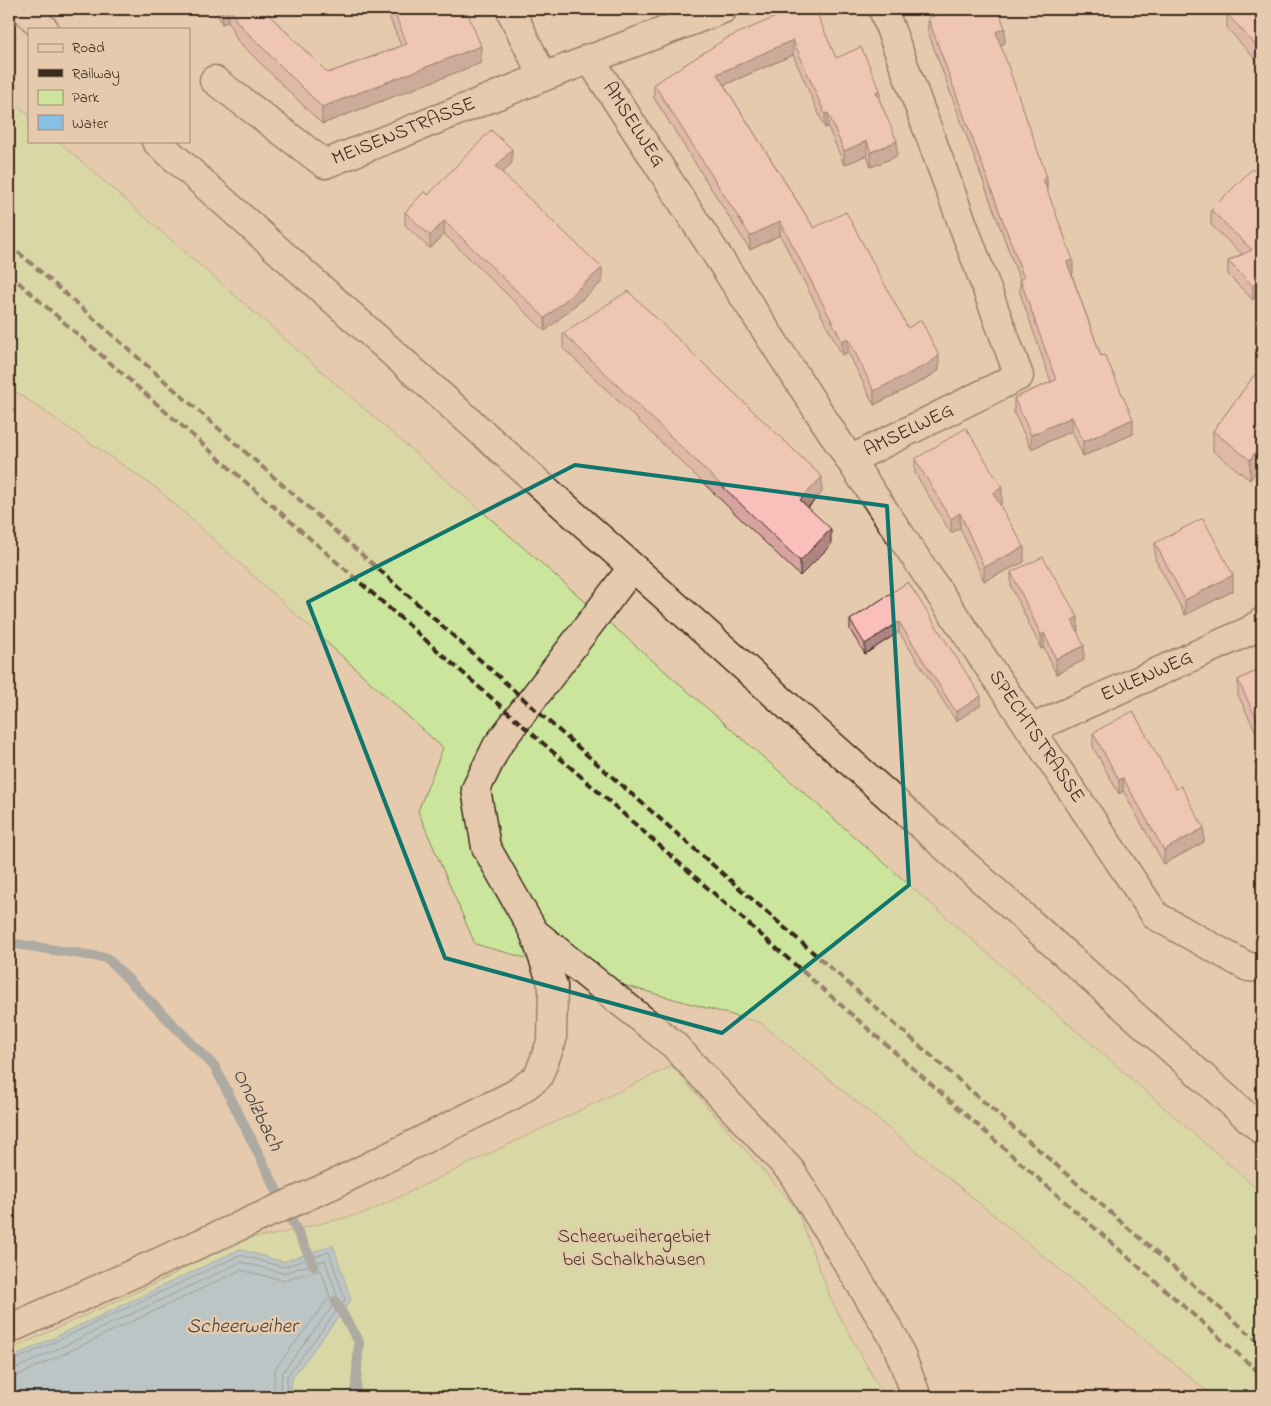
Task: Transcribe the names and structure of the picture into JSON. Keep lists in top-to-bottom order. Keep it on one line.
{"streets":{"street":["AMSELWEG","MEISENSTRASSE","EULENWEG","SPECHTSTRASSE"]},"crossings":[["AMSELWEG","SPECHTSTRASSE"],["EULENWEG","SPECHTSTRASSE"]],"water":["Onolzbach","Scheerweiher"],"parks":["Scheerweihergebiet bei Schalkhausen"],"legend":["Road","Railway","Park","Water"]}
